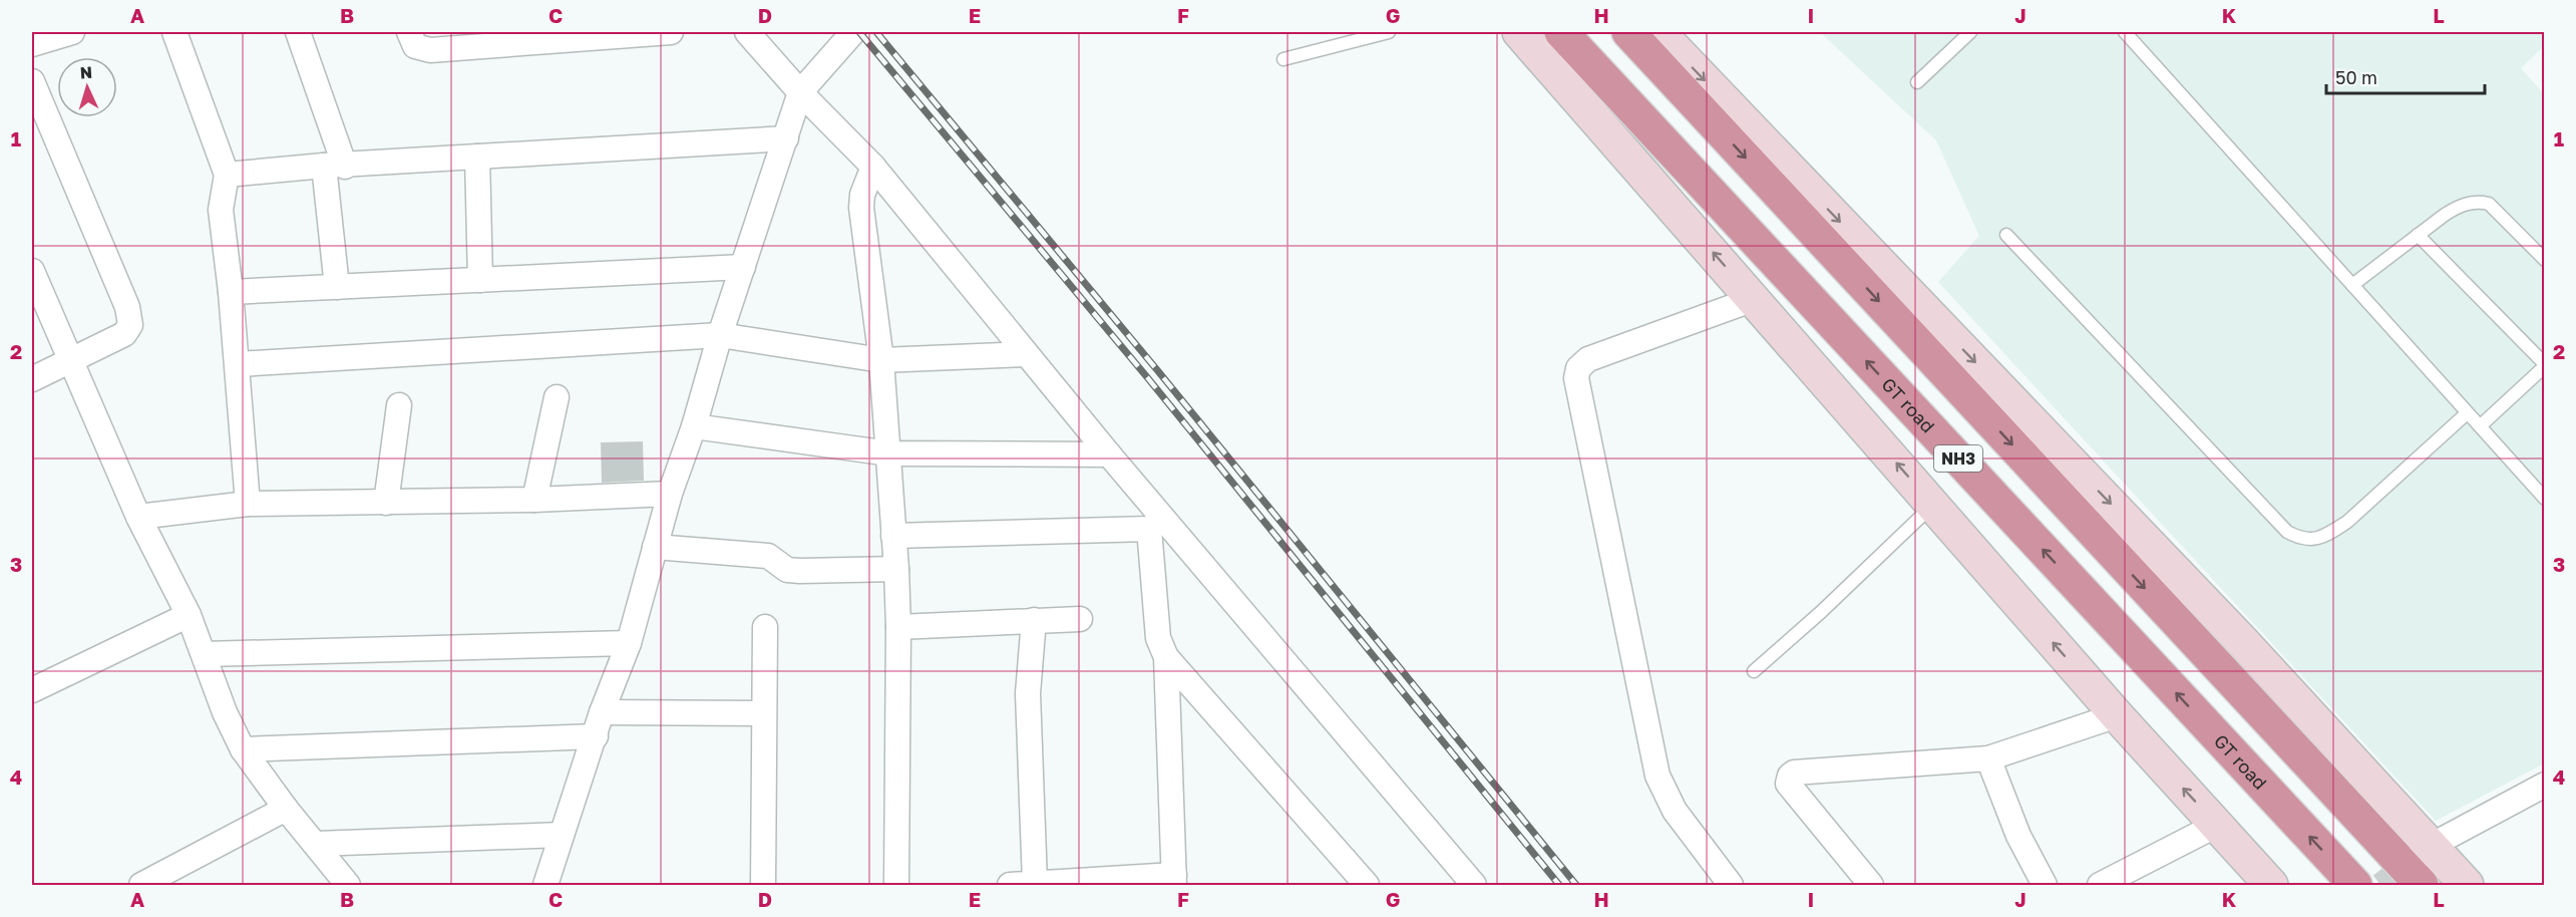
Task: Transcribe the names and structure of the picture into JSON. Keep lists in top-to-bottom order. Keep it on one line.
{"streets":{"highway":["GT road","NH3"]},"scale_bar":"50 m","north":"top","grid":{"columns":["A","B","C","D","E","F","G","H","I","J","K","L"],"rows":["1","2","3","4"]}}
